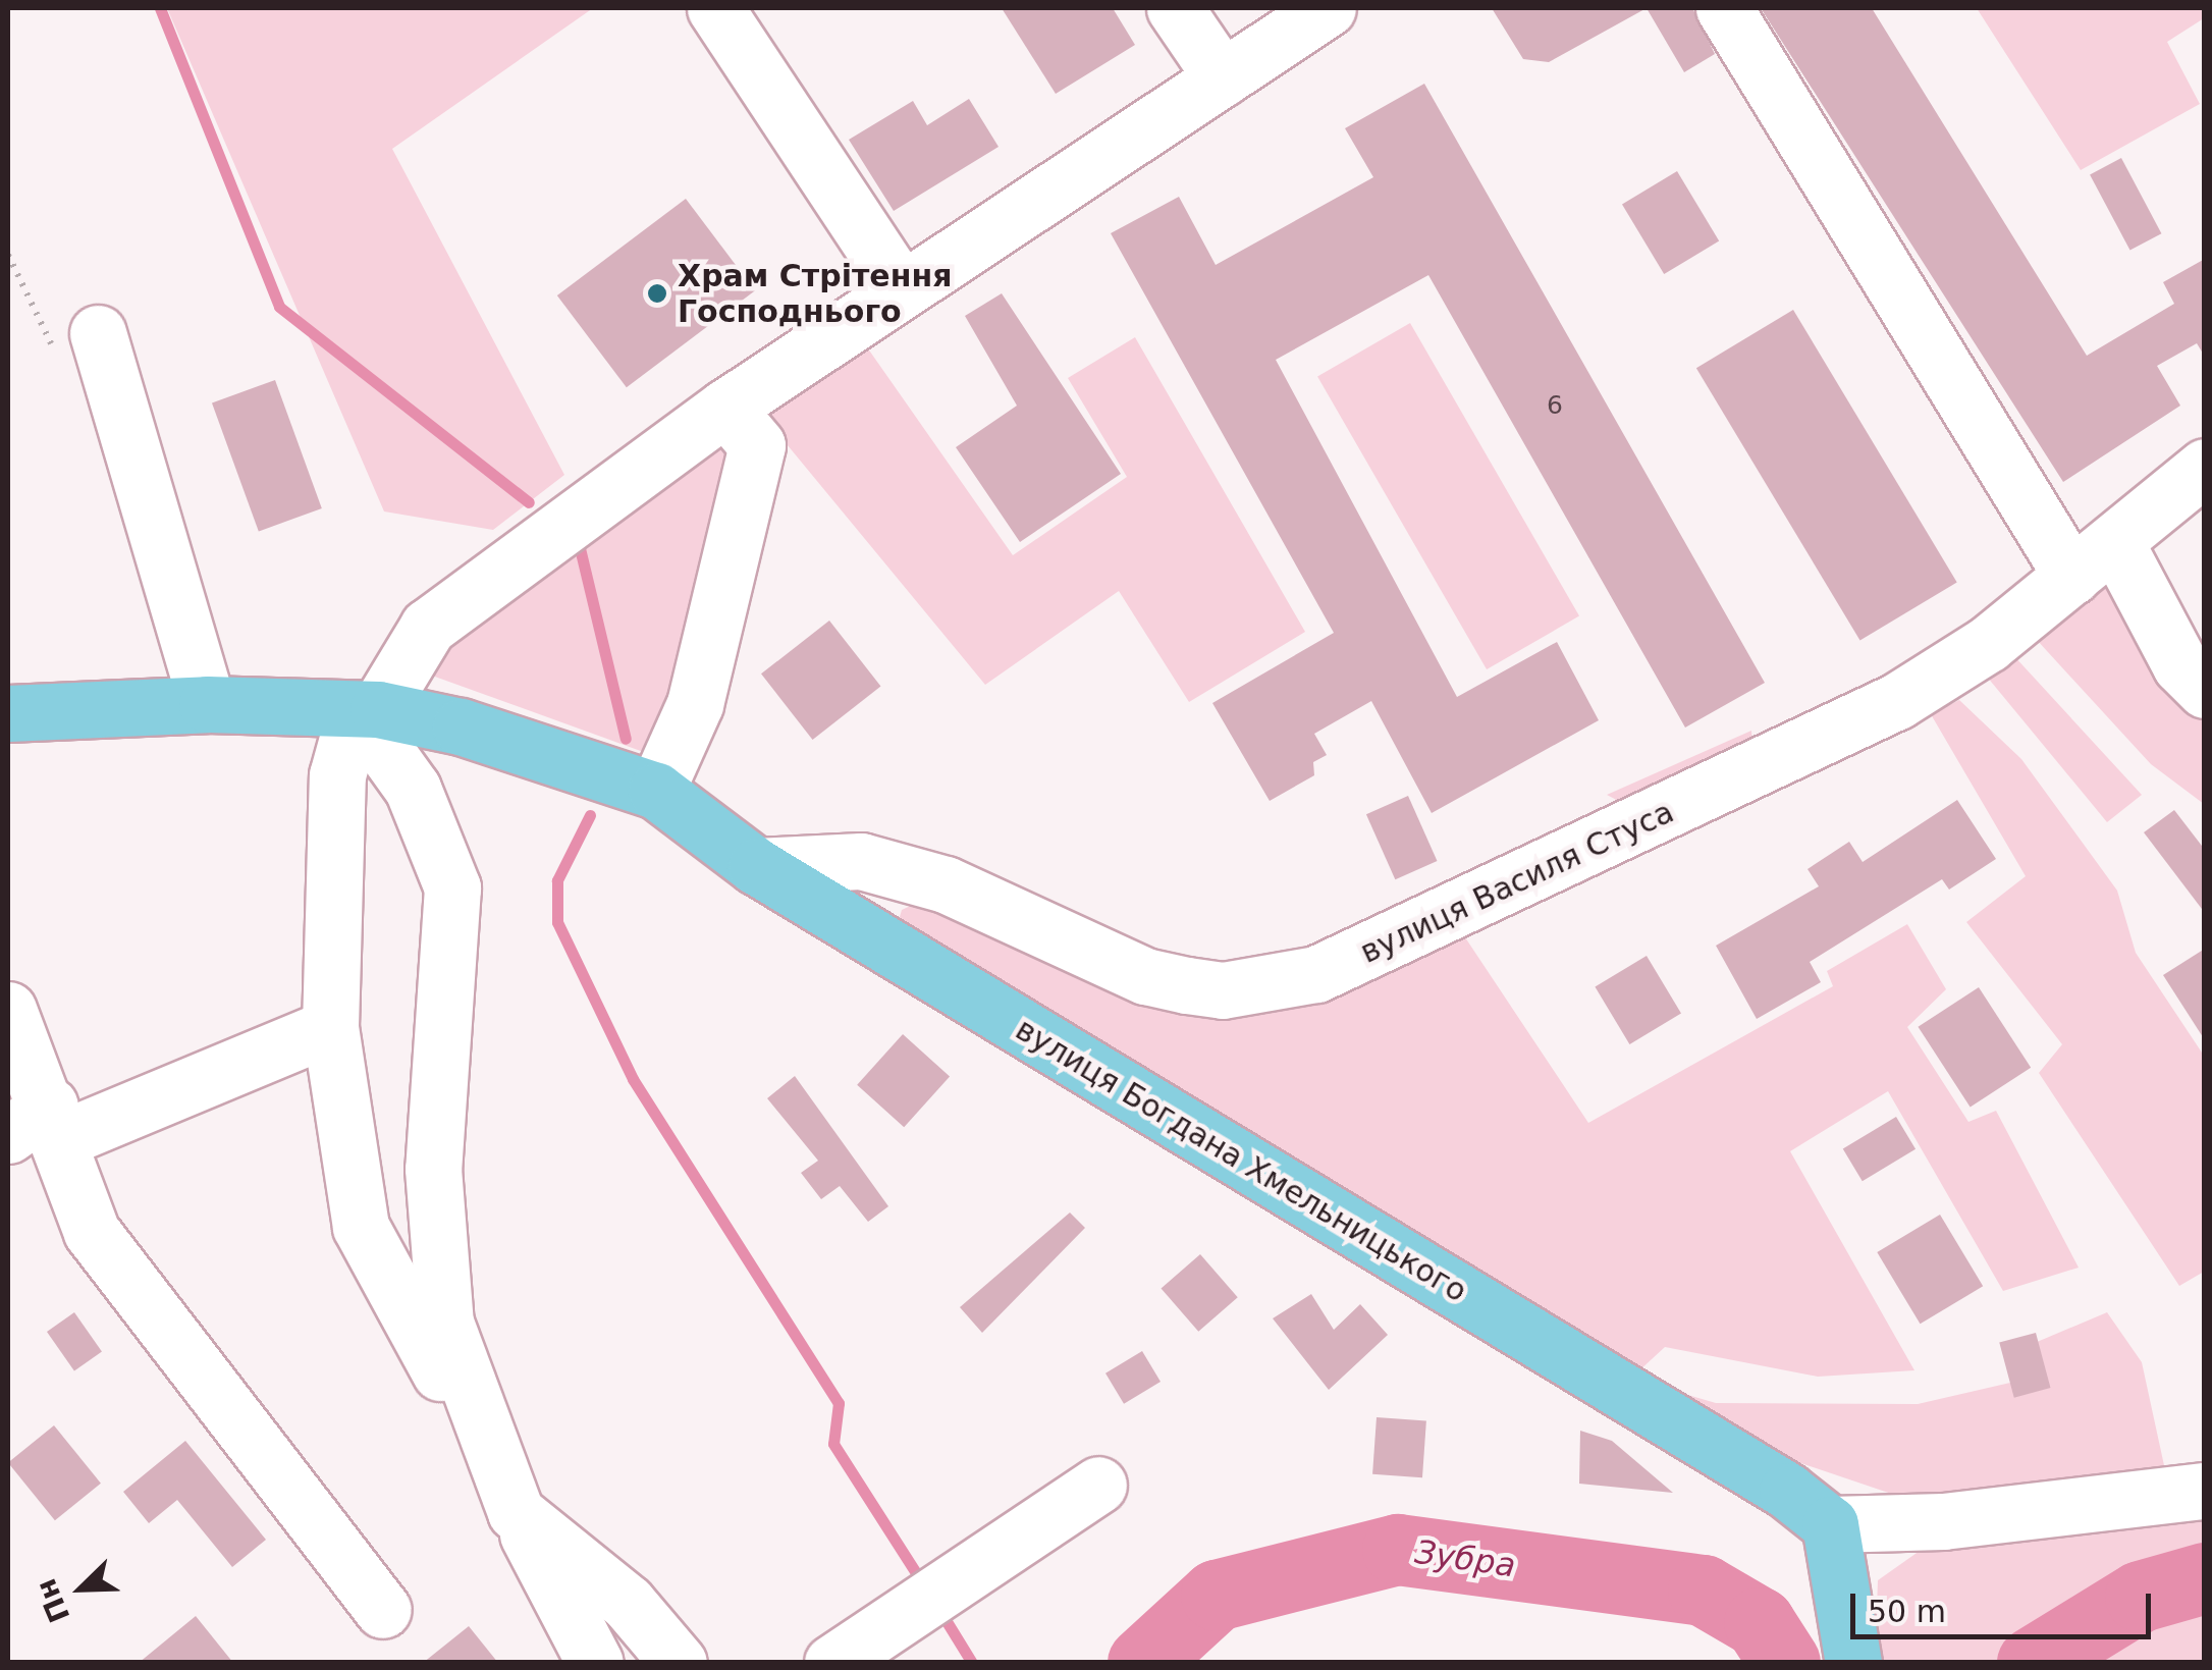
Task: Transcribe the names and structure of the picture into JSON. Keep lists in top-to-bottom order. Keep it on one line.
{"streets":{"main road":["вулиця Богдана Хмельницького"],"street":["вулиця Василя Стуса"]},"crossings":[["вулиця Василя Стуса","вулиця Богдана Хмельницького"]],"water":["Зубра"],"places":["Храм Стрітення Господнього"],"house_numbers":["6"],"scale_bar":"50 m","north":"bottom left"}
